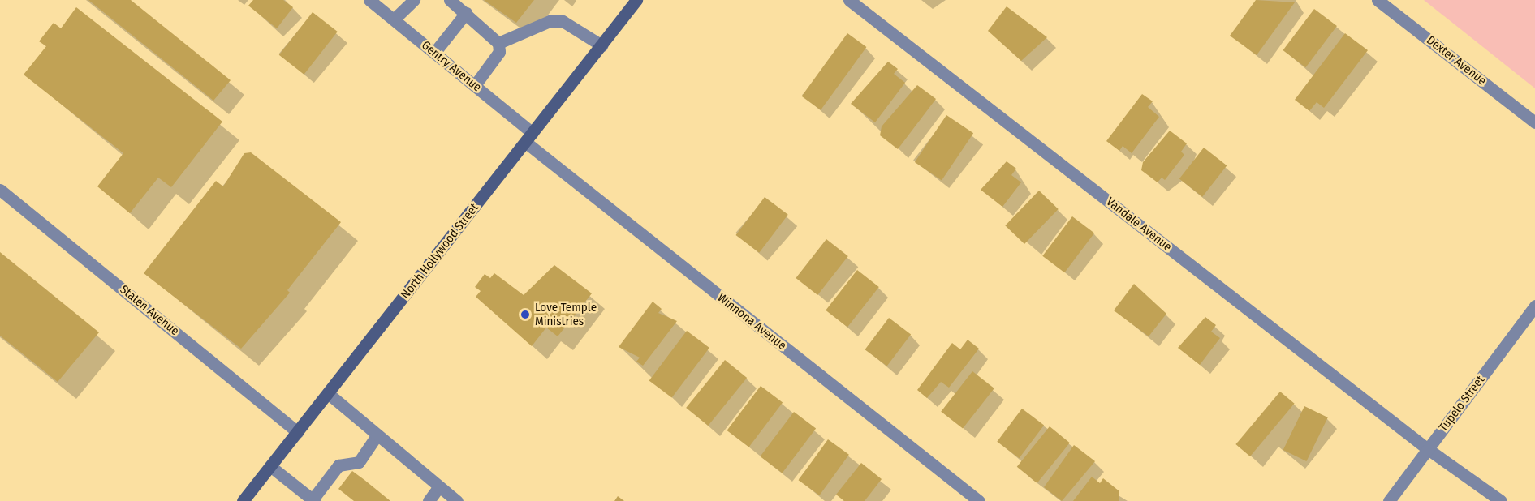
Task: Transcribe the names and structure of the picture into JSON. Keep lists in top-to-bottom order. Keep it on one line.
{"streets":{"main road":["North Hollywood Street"],"street":["Dexter Avenue","Gentry Avenue","Vandale Avenue","Staten Avenue","Winnona Avenue","Tupelo Street"]},"crossings":[["Gentry Avenue","North Hollywood Street"],["Gentry Avenue","Winnona Avenue"],["Vandale Avenue","Tupelo Street"],["North Hollywood Street","Staten Avenue"],["North Hollywood Street","Winnona Avenue"]],"places":["Love Temple Ministries"]}
